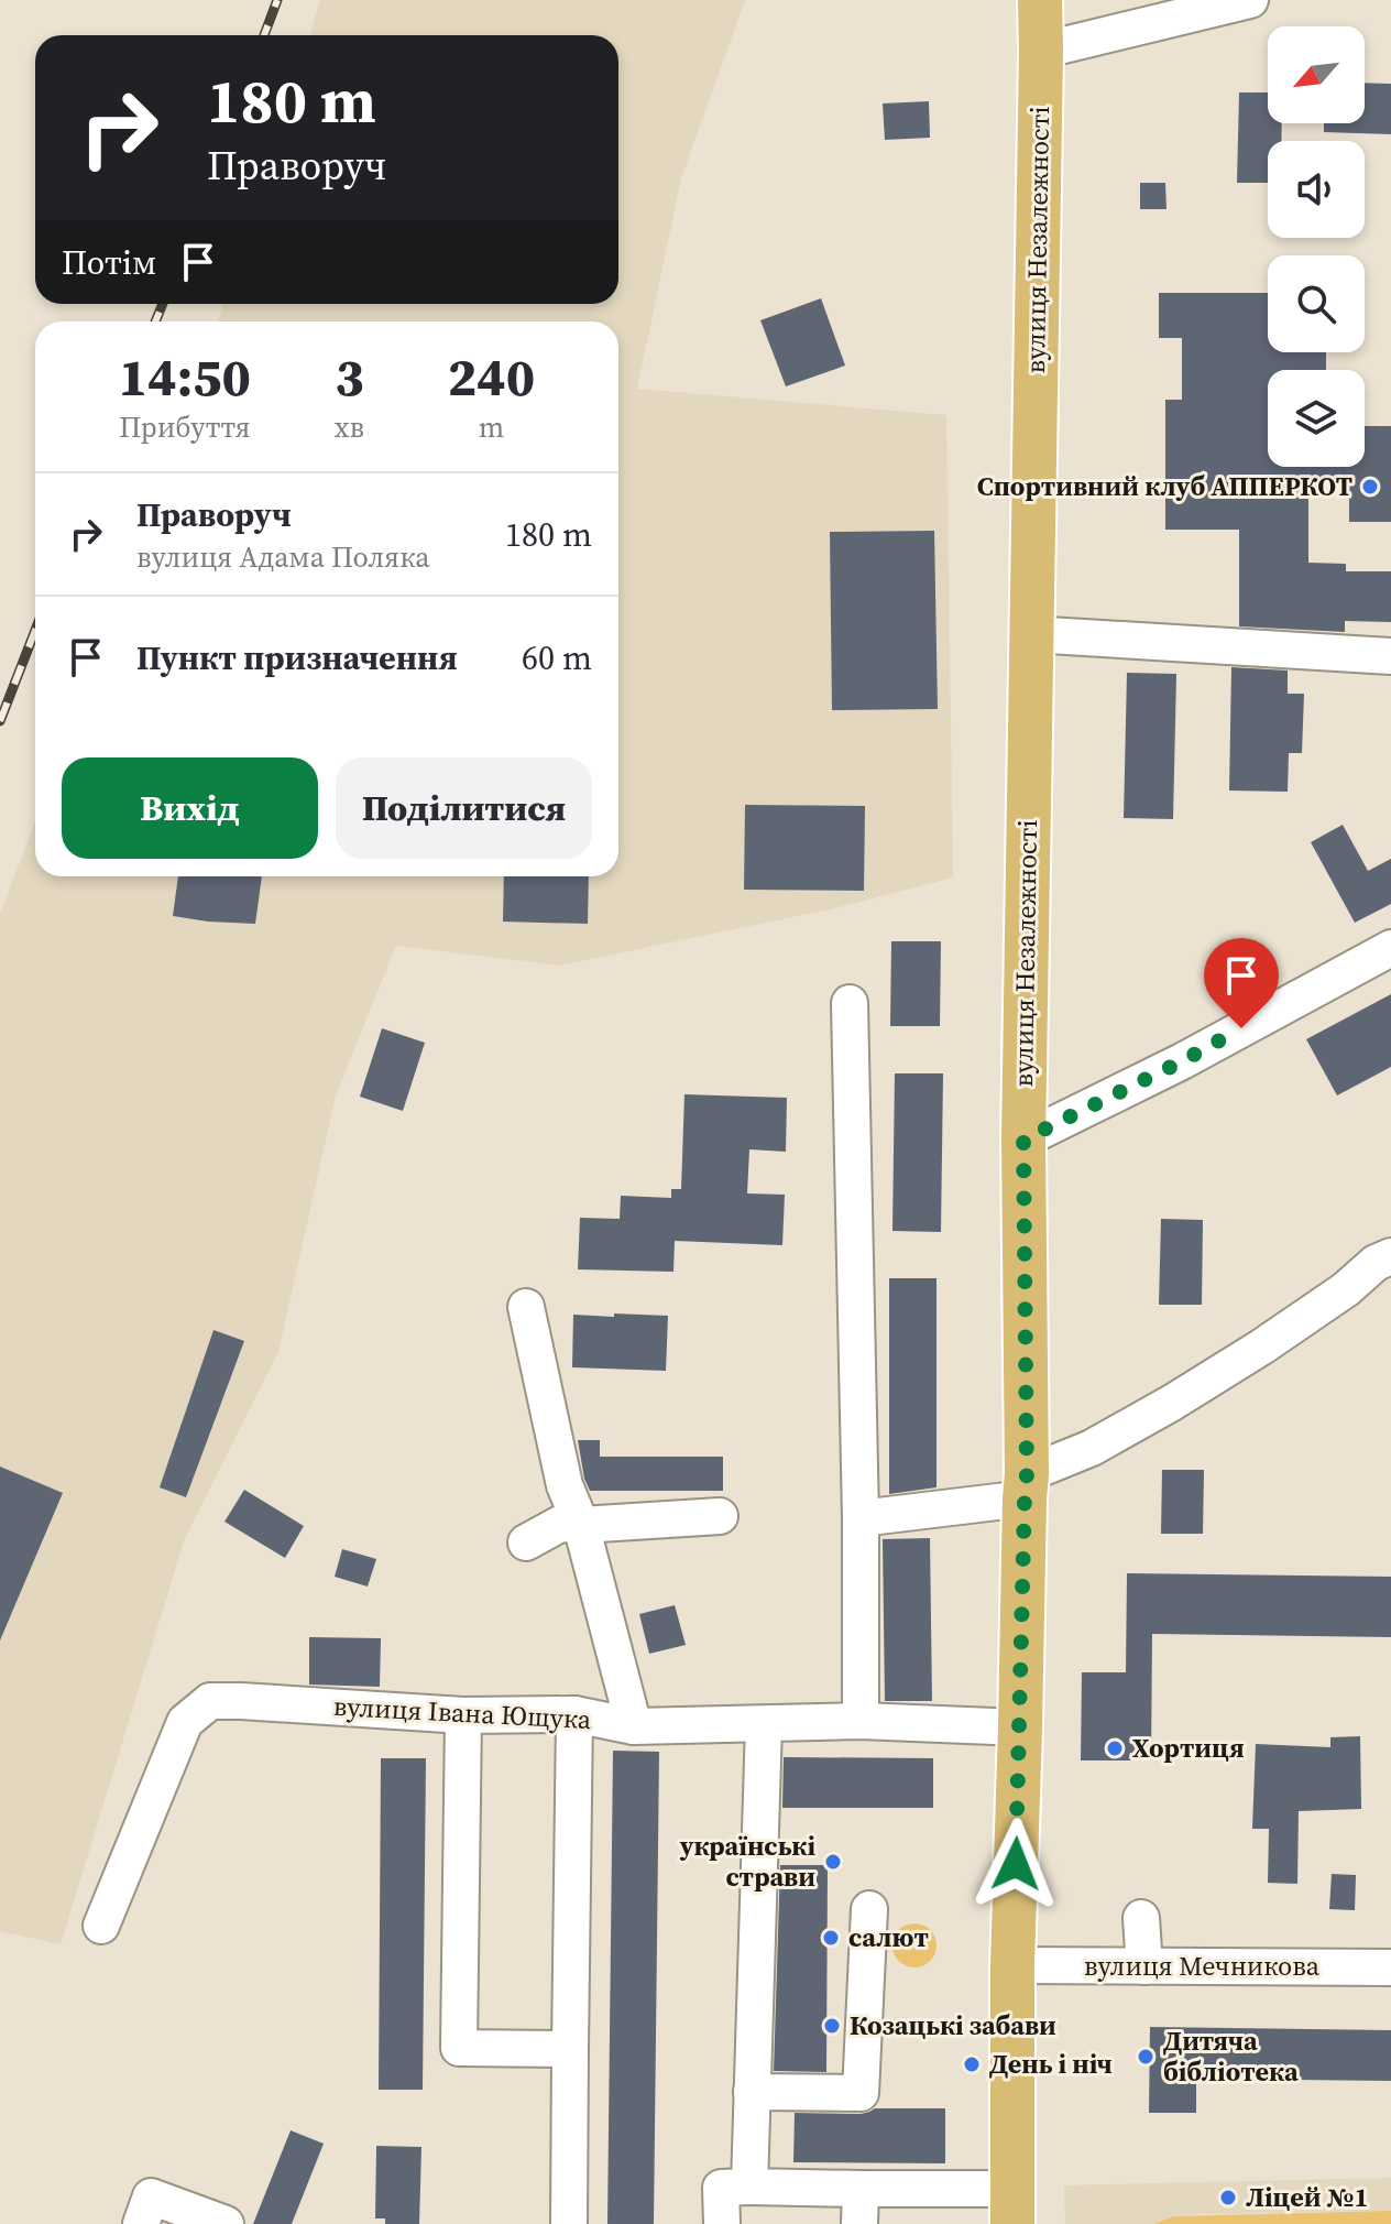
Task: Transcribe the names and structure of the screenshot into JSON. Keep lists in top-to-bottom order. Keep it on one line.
{"streets":{"main road":["вулиця Незалежності"],"street":["вулиця Івана Ющука","вулиця Мечникова"]},"crossings":[["вулиця Незалежності","вулиця Івана Ющука"],["вулиця Незалежності","вулиця Мечникова"]],"places":["Спортивний клуб АППЕРКОТ","Хортиця","українські страви","салют","Козацькі забави","Дитяча бібліотека","День і ніч","Ліцей №1"],"north":"bottom left","page":{"turn":["180 m","Праворуч"],"then":"Потім","eta":["14:50","Прибуття","3","хв","240","m"],"list":[{"name":"Праворуч","note":"вулиця Адама Поляка","value":"180 m"},{"name":"Пункт призначення","value":"60 m"}],"buttons":["Вихід","Поділитися"]}}
